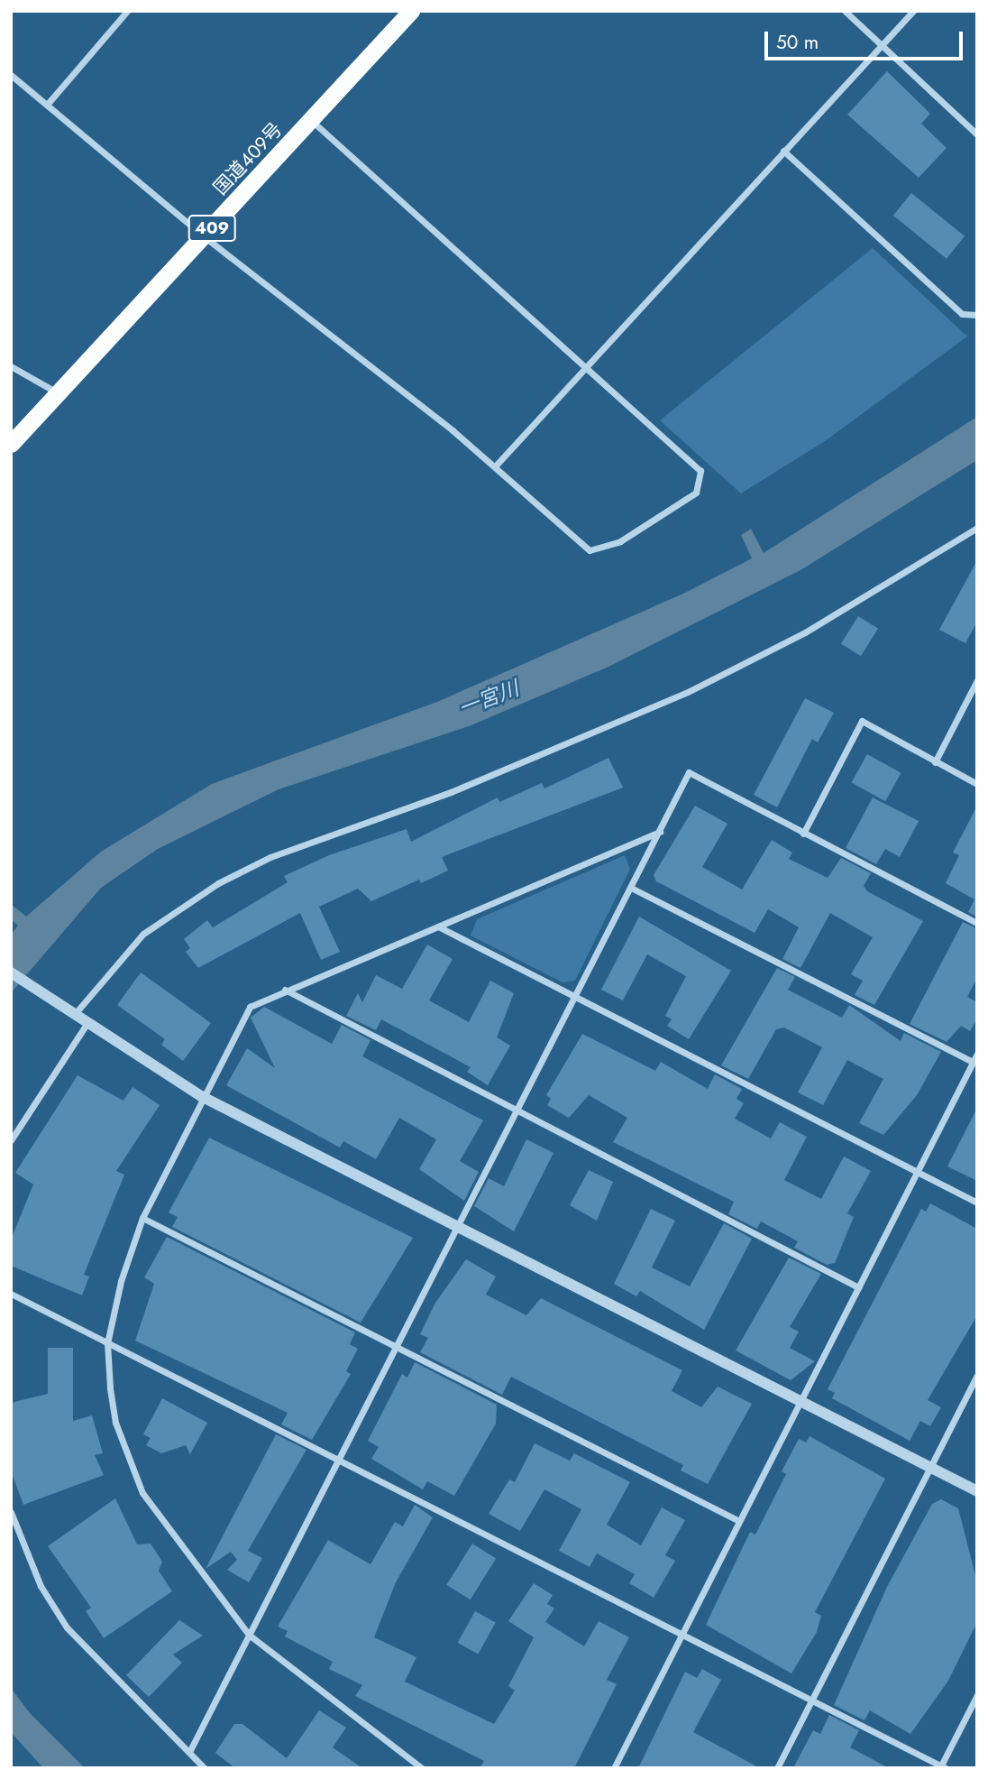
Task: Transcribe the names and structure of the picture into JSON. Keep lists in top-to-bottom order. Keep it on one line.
{"streets":{"highway":["国道409号","409"]},"water":["一宮川"],"scale_bar":"50 m"}
